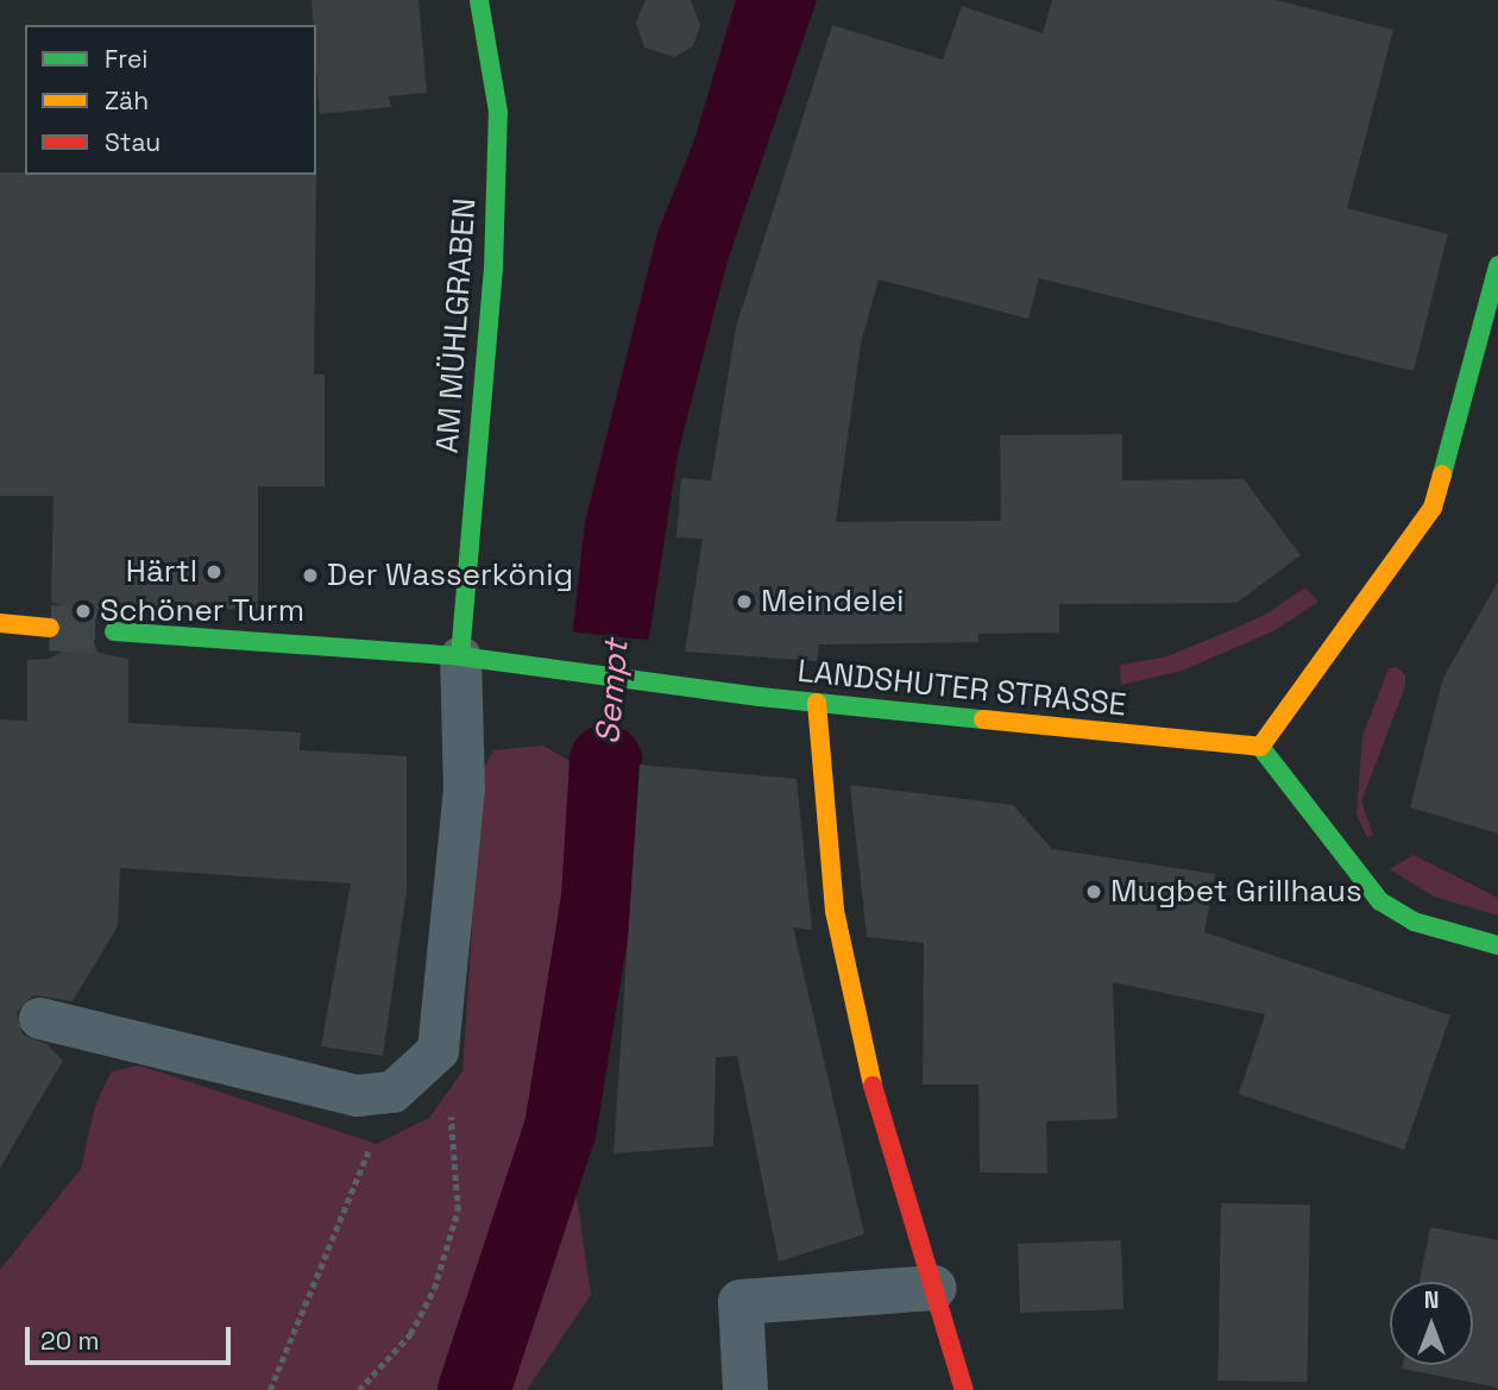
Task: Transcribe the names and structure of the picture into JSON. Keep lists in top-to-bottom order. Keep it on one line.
{"streets":{"street":["AM MÜHLGRABEN","LANDSHUTER STRASSE"]},"crossings":[["AM MÜHLGRABEN","LANDSHUTER STRASSE"]],"water":["Sempt"],"places":["Härtl","Der Wasserkönig","Meindelei","Schöner Turm","Mugbet Grillhaus"],"legend":["Frei","Zäh","Stau"],"scale_bar":"20 m","north":"top"}
